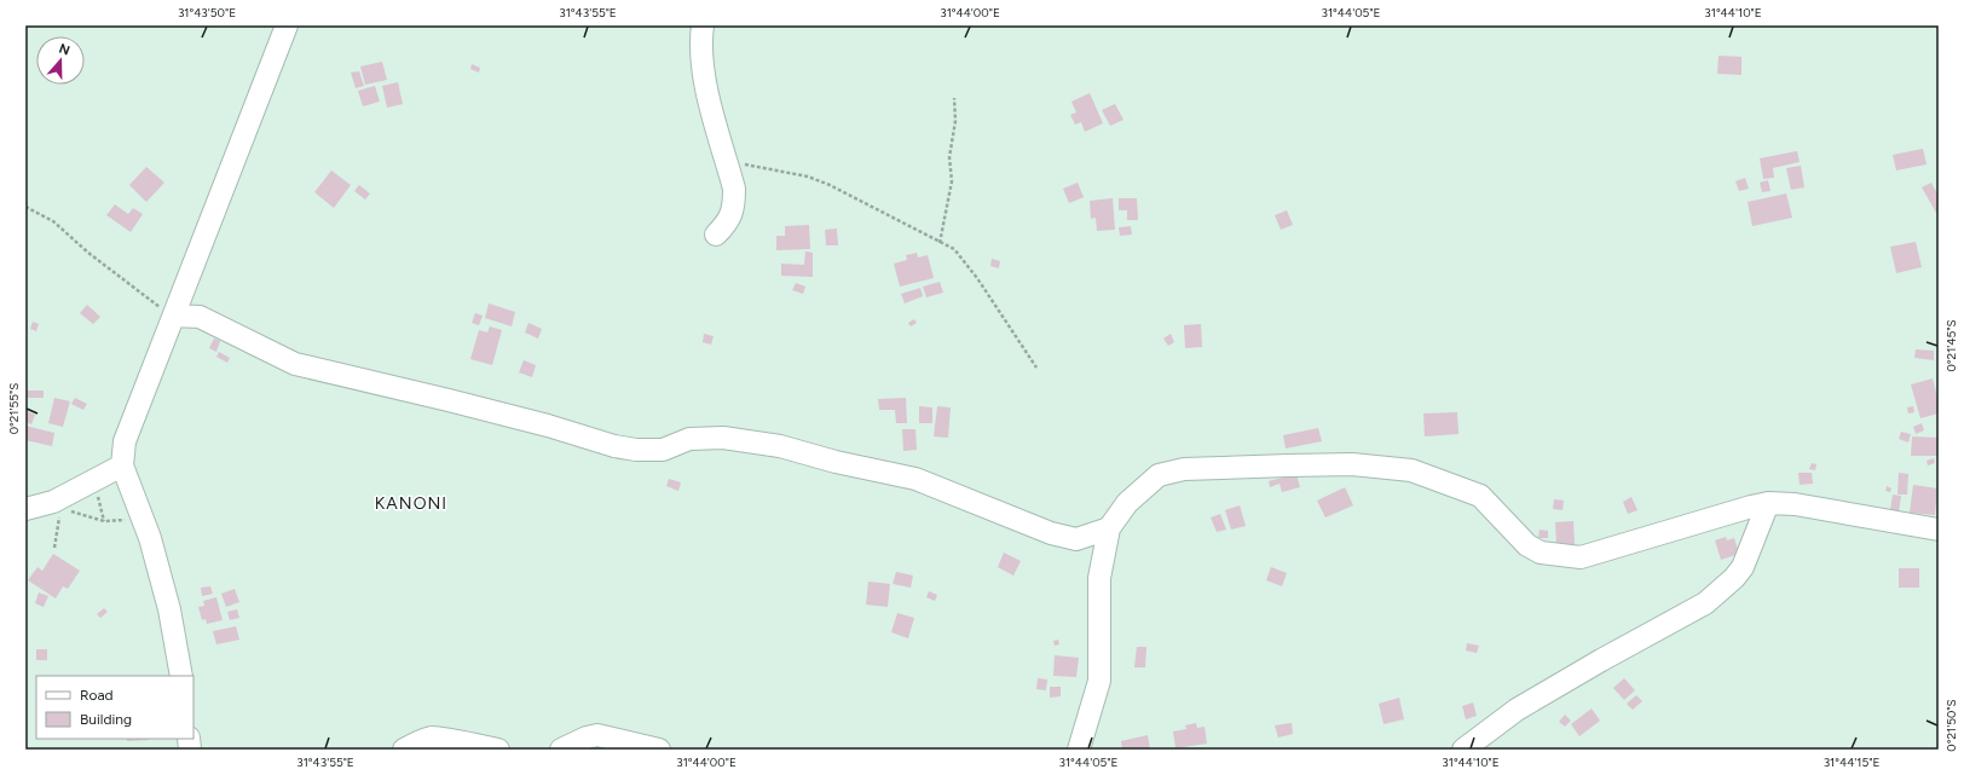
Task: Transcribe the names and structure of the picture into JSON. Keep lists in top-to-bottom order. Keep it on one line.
{"districts":["KANONI"],"legend":["Road","Building"],"north":"top","coordinates":["31°43'50\"E","31°43'55\"E","31°44'00\"E","31°44'05\"E","31°44'10\"E","0°21'45\"S","0°21'55\"S","0°21'50\"S","31°44'15\"E"]}
